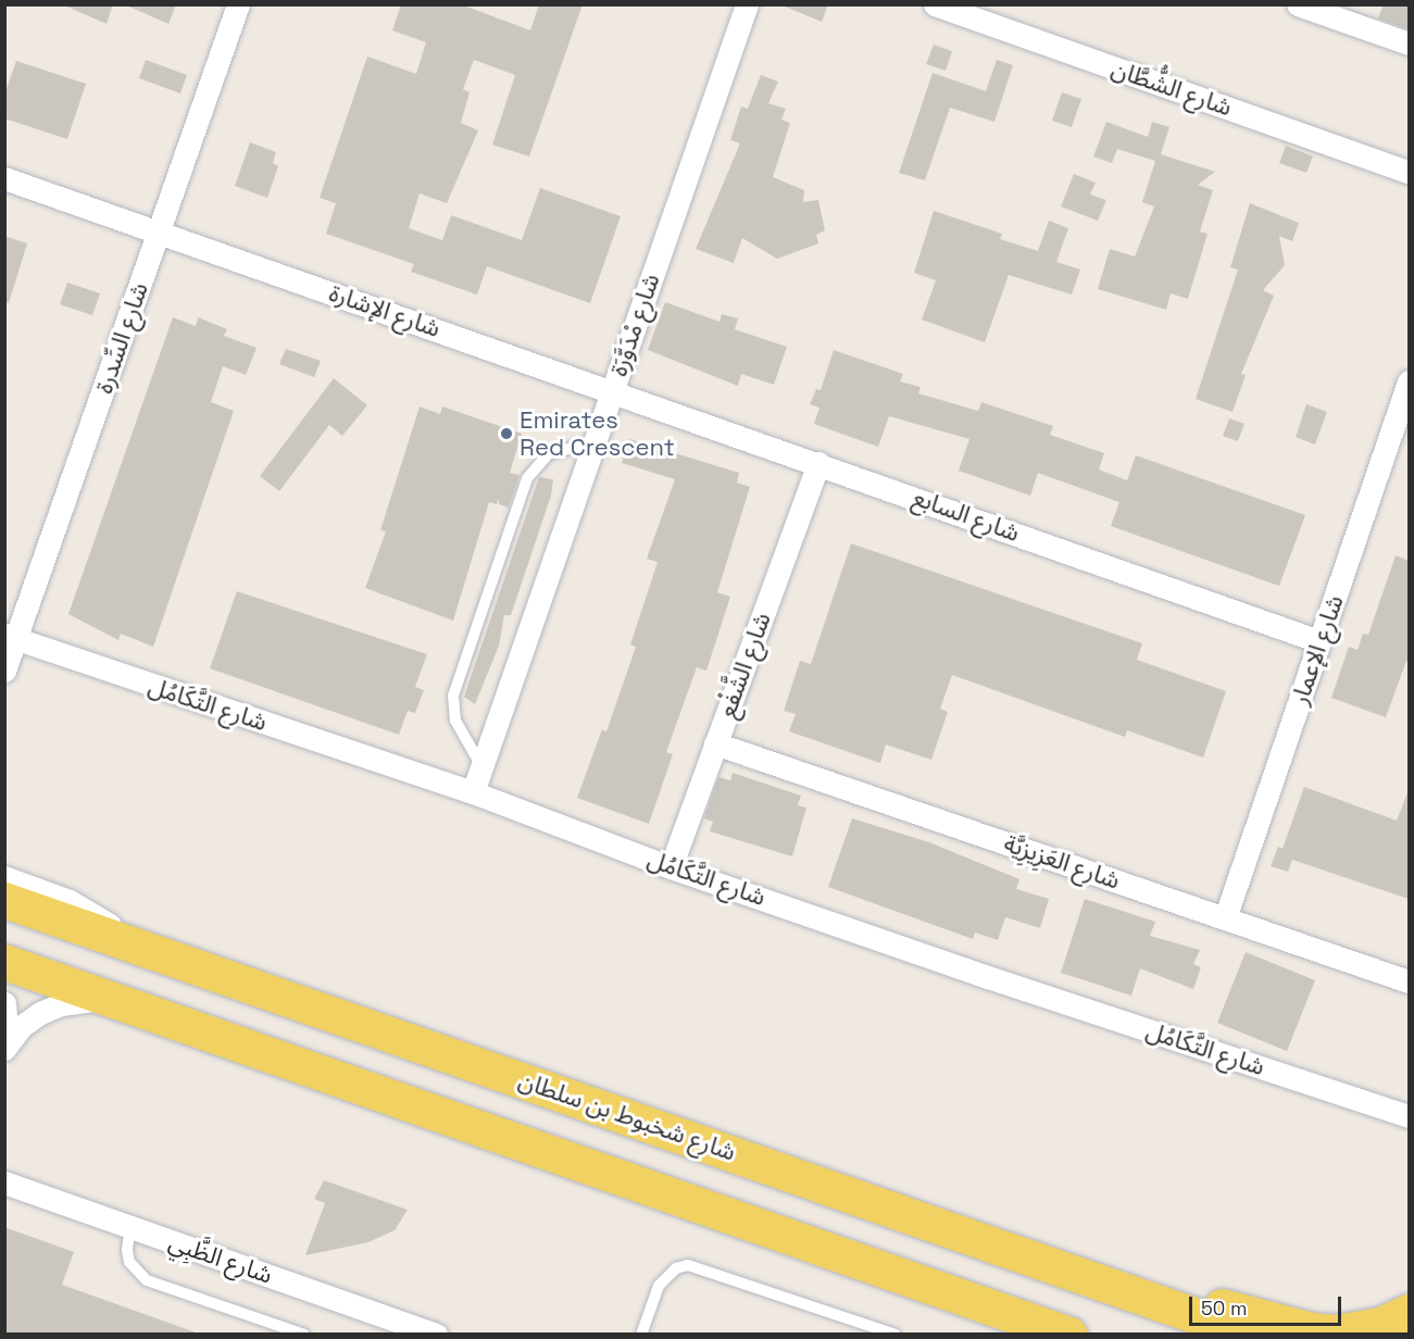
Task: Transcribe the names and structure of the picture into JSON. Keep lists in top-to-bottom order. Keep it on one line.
{"streets":{"main road":["شارع شخبوط بن سلطان"],"street":["شارع الشُّطَّان","شارع الإشارة","شارع مْدَوَّرَة","شارع السِّدرة","شارع السابع","شارع الإعمار","شارع الشَّفْع","شارع التَّكَامُل","شارع العَزِيزِيَّة","شارع الظَّبِي"]},"crossings":[["شارع الإشارة","شارع مْدَوَّرَة"],["شارع الإشارة","شارع السِّدرة"],["شارع الإشارة","شارع السابع"],["شارع مْدَوَّرَة","شارع السابع"],["شارع مْدَوَّرَة","شارع التَّكَامُل"],["شارع السِّدرة","شارع التَّكَامُل"],["شارع السابع","شارع الإعمار"],["شارع السابع","شارع الشَّفْع"],["شارع الإعمار","شارع العَزِيزِيَّة"],["شارع الشَّفْع","شارع التَّكَامُل"],["شارع الشَّفْع","شارع العَزِيزِيَّة"]],"places":["Emirates Red Crescent"],"scale_bar":"50 m"}
